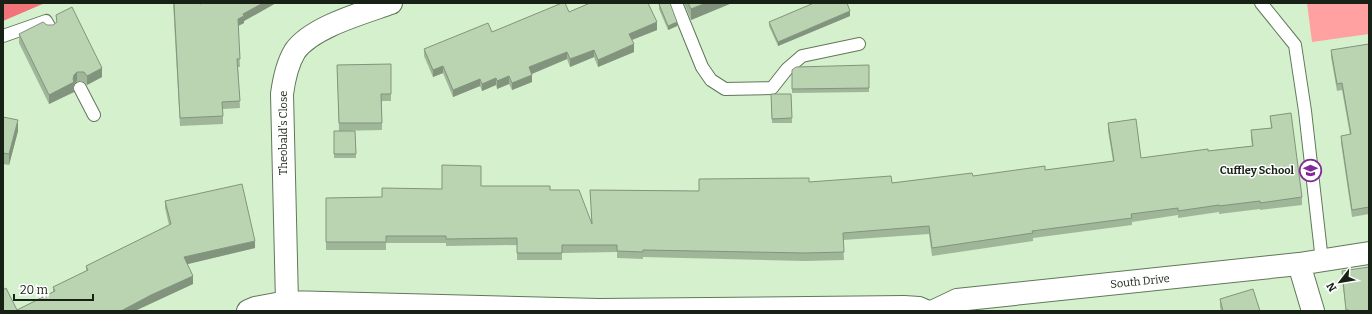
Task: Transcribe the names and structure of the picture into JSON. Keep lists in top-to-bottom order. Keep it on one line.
{"streets":{"street":["Theobald's Close","South Drive"]},"places":{"school or university":["Cuffley School"]},"scale_bar":"20 m","north":"bottom left"}
